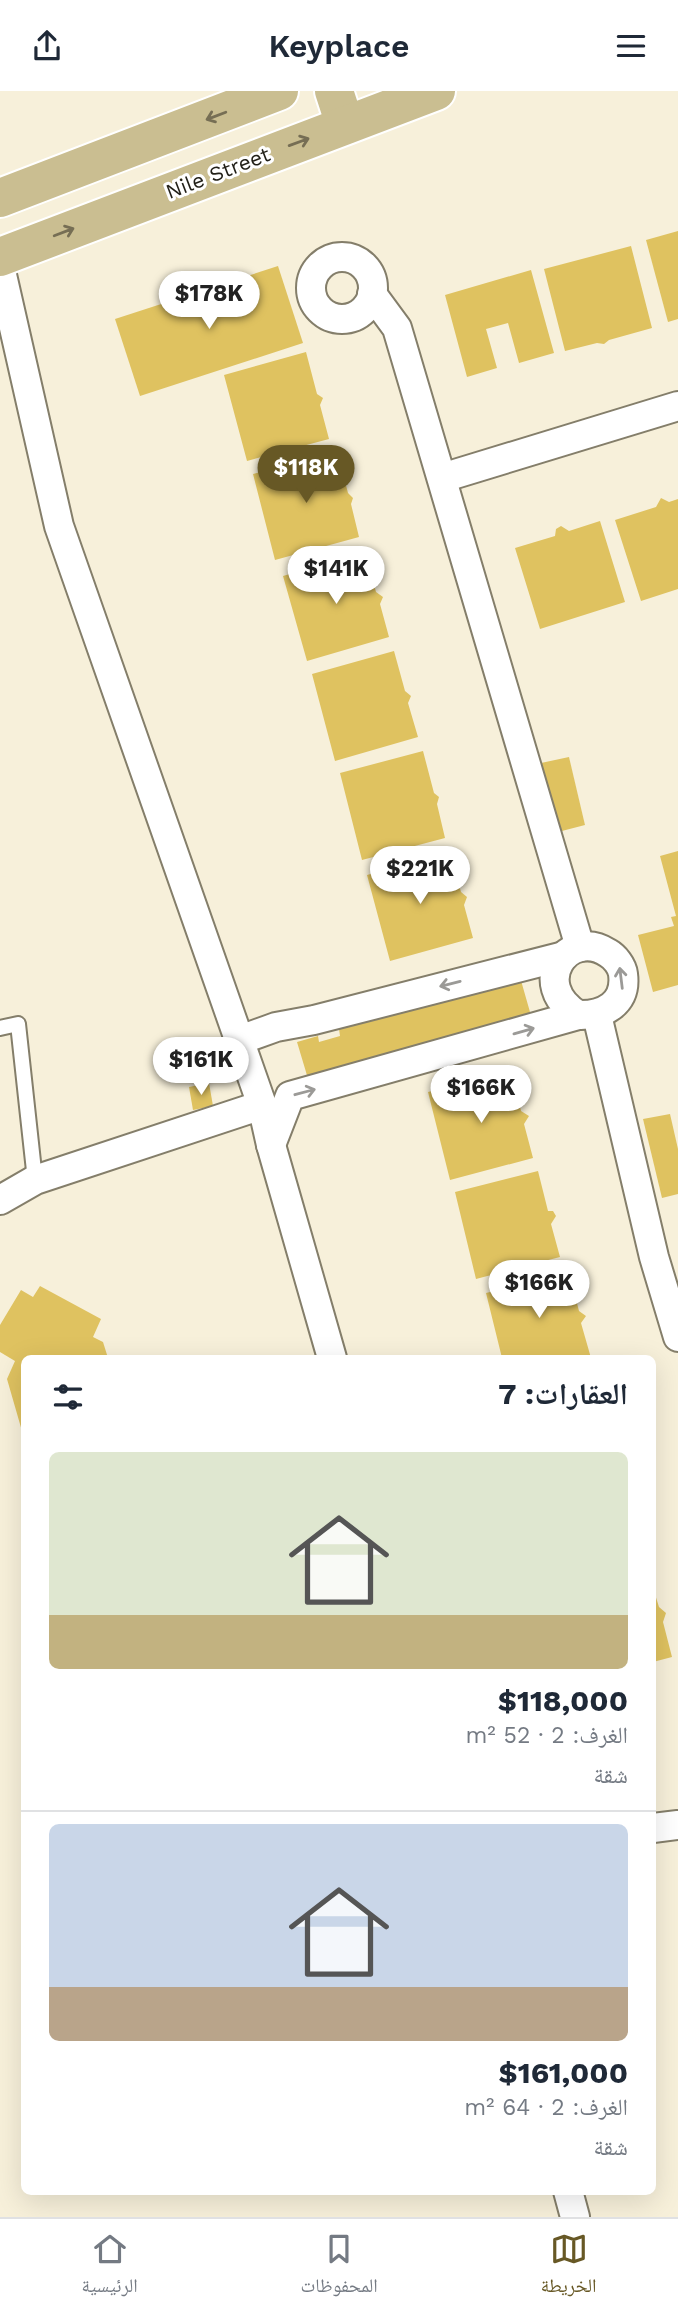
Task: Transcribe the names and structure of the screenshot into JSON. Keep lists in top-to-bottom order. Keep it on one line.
{"streets":{"main road":["Nile Street"]},"page":{"header":"Keyplace","price":["$178K","$118K","$141K","$221K","$161K","$166K","$166K"],"heading":"العقارات: 7","list":[{"name":"$118,000","note":"الغرف: 2 · 52 m² · شقة"},{"name":"$161,000","note":"الغرف: 2 · 64 m² · شقة"}],"tabs":["الخريطة","المحفوظات","الرئيسية"]}}
